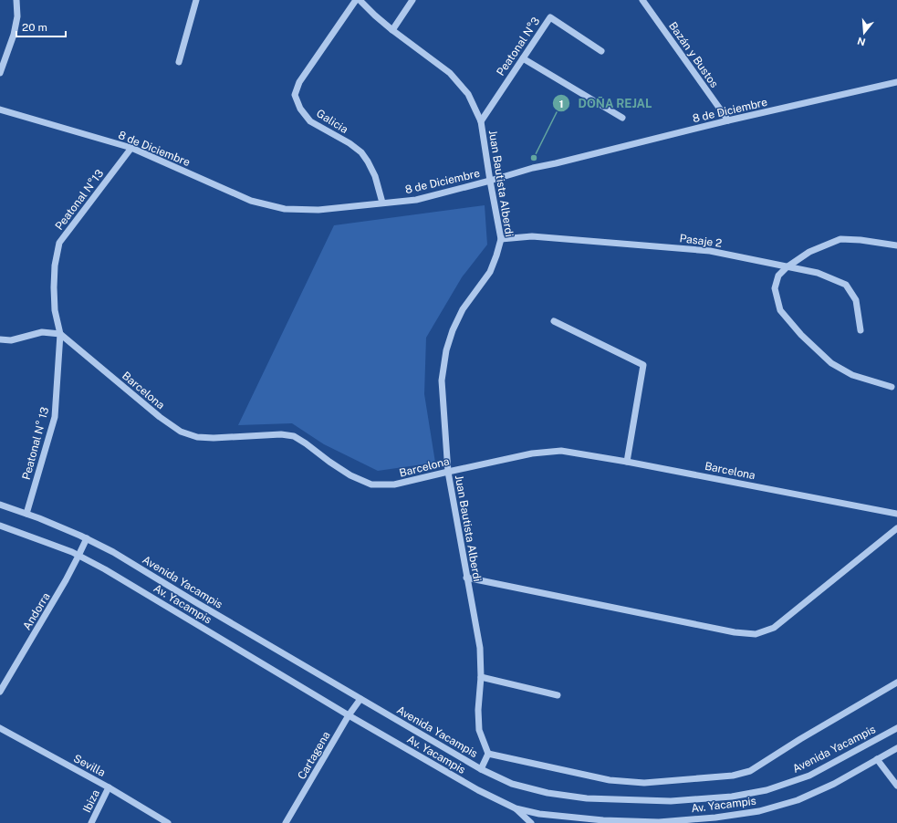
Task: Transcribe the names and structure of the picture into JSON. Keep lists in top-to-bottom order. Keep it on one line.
{"streets":{"street":["Peatonal N°3","Bazán y Bustos","8 de Diciembre","Galicia","Juan Bautista Alberdi","Peatonal N°13","Pasaje 2","Barcelona","Peatonal N° 13","Avenida Yacampis","Av. Yacampis","Andorra","Cartagena","Sevilla","Ibiza"]},"crossings":[["Peatonal N°3","Juan Bautista Alberdi"],["Bazán y Bustos","8 de Diciembre"],["8 de Diciembre","Galicia"],["8 de Diciembre","Juan Bautista Alberdi"],["8 de Diciembre","Peatonal N°13"],["Juan Bautista Alberdi","Pasaje 2"],["Juan Bautista Alberdi","Barcelona"],["Peatonal N°13","Barcelona"],["Peatonal N°13","Peatonal N° 13"],["Barcelona","Peatonal N° 13"],["Peatonal N° 13","Avenida Yacampis"],["Avenida Yacampis","Andorra"],["Avenida Yacampis","Cartagena"],["Av. Yacampis","Andorra"],["Av. Yacampis","Cartagena"],["Sevilla","Ibiza"]],"places":["DOÑA REJAL"],"scale_bar":"20 m","north":"bottom"}
